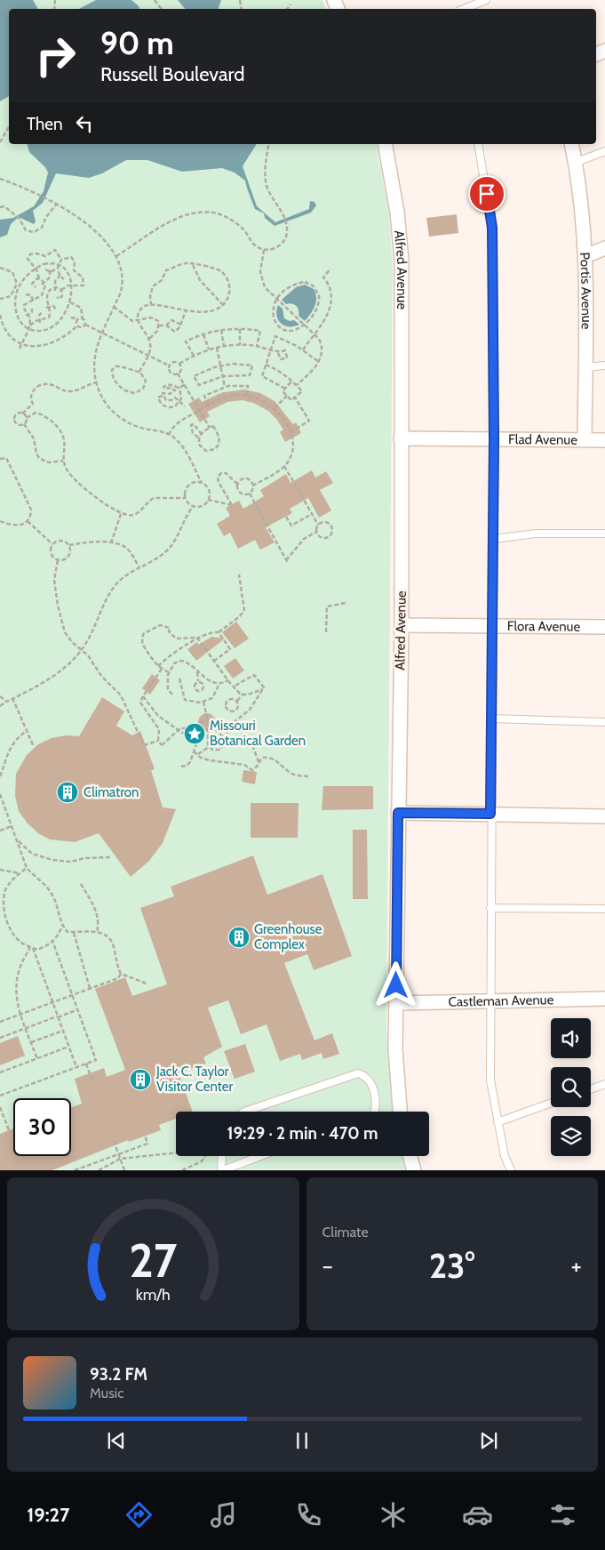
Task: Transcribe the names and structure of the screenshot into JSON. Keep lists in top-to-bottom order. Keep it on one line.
{"streets":{"street":["Alfred Avenue","Portis Avenue","Flad Avenue","Flora Avenue","Castleman Avenue"]},"crossings":[["Alfred Avenue","Flad Avenue"],["Alfred Avenue","Flora Avenue"],["Alfred Avenue","Castleman Avenue"],["Portis Avenue","Flad Avenue"]],"places":{"place":["Missouri Botanical Garden"],"building":["Climatron","Greenhouse Complex","Jack C. Taylor Visitor Center"]},"page":{"turn":["90 m","Russell Boulevard"],"then":"Then","limit":"30","trip":"19:29 · 2 min · 470 m","tile":"Climate","heat":["−","23°","+"],"song":["93.2 FM","Music"],"tabs":"19:27","gauge":["27","km/h"]}}
